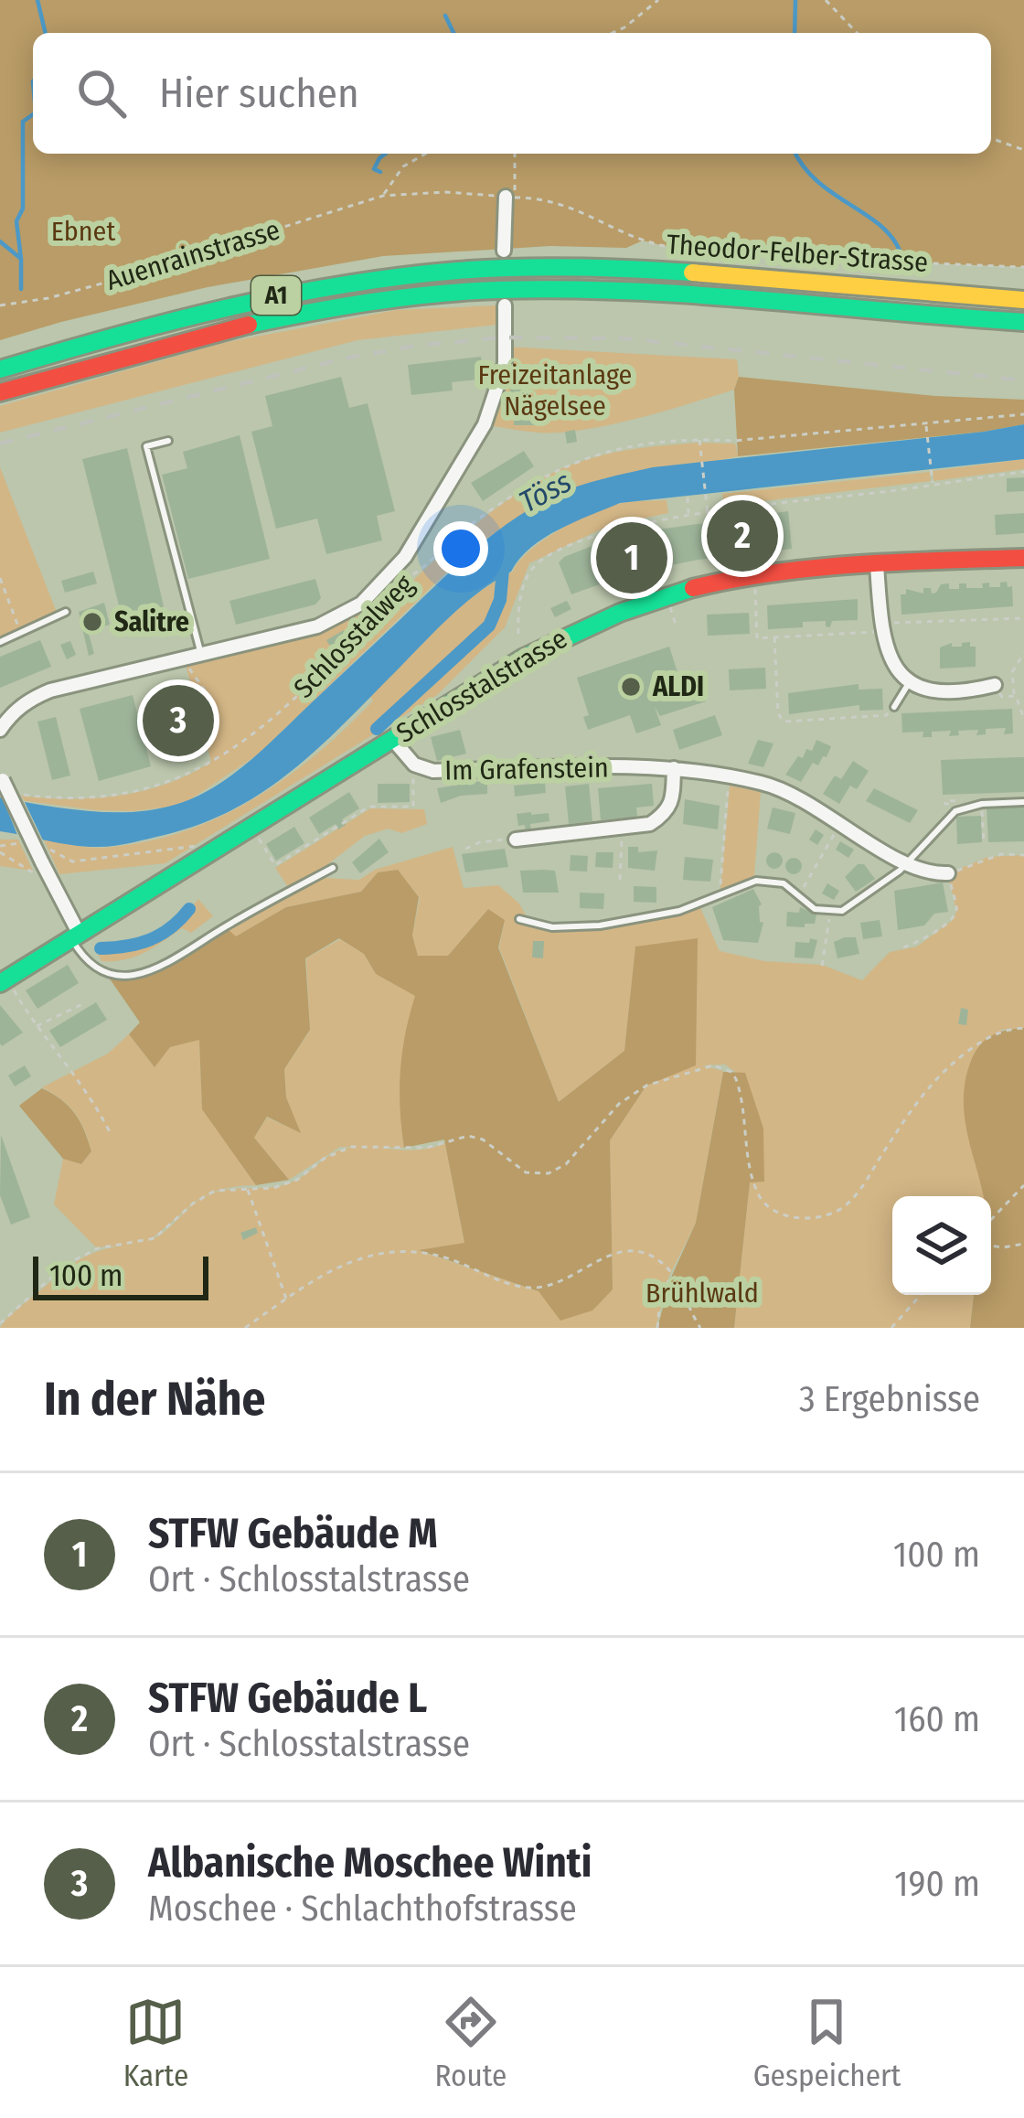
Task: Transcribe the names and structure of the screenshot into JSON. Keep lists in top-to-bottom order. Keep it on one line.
{"streets":{"main road":["A1","Schlosstalstrasse"],"street":["Im Grafenstein"],"path":["Theodor-Felber-Strasse","Auenrainstrasse","Schlosstalweg"]},"crossings":[["Theodor-Felber-Strasse","Auenrainstrasse"],["Schlosstalstrasse","Im Grafenstein"]],"water":["Töss"],"parks":["Ebnet","Freizeitanlage Nägelsee","Brühlwald"],"places":["Salitre","ALDI"],"scale_bar":"100 m","page":{"search":"Hier suchen","pins":["2","1","3"],"scale":"100 m","heading":["In der Nähe","3 Ergebnisse"],"list":[{"mark":"1","name":"STFW Gebäude M","note":"Ort · Schlosstalstrasse","value":"100 m"},{"mark":"2","name":"STFW Gebäude L","note":"Ort · Schlosstalstrasse","value":"160 m"},{"mark":"3","name":"Albanische Moschee Winti","note":"Moschee · Schlachthofstrasse","value":"190 m"}],"nav":["Karte","Route","Gespeichert"]}}
